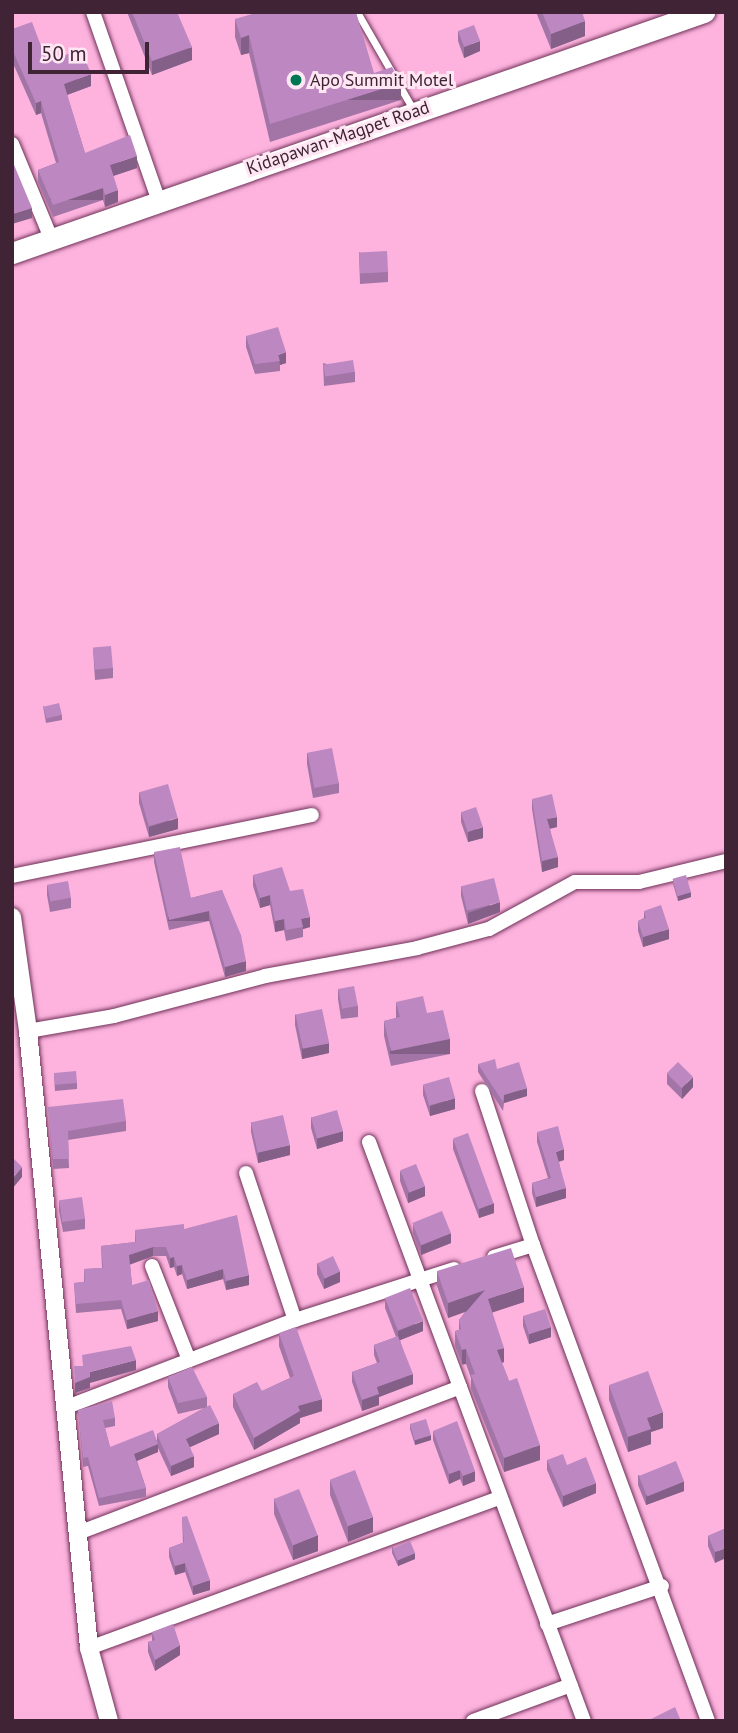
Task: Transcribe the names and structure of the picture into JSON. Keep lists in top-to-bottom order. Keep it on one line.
{"streets":{"main road":["Kidapawan-Magpet Road"]},"places":["Apo Summit Motel"],"scale_bar":"50 m"}
